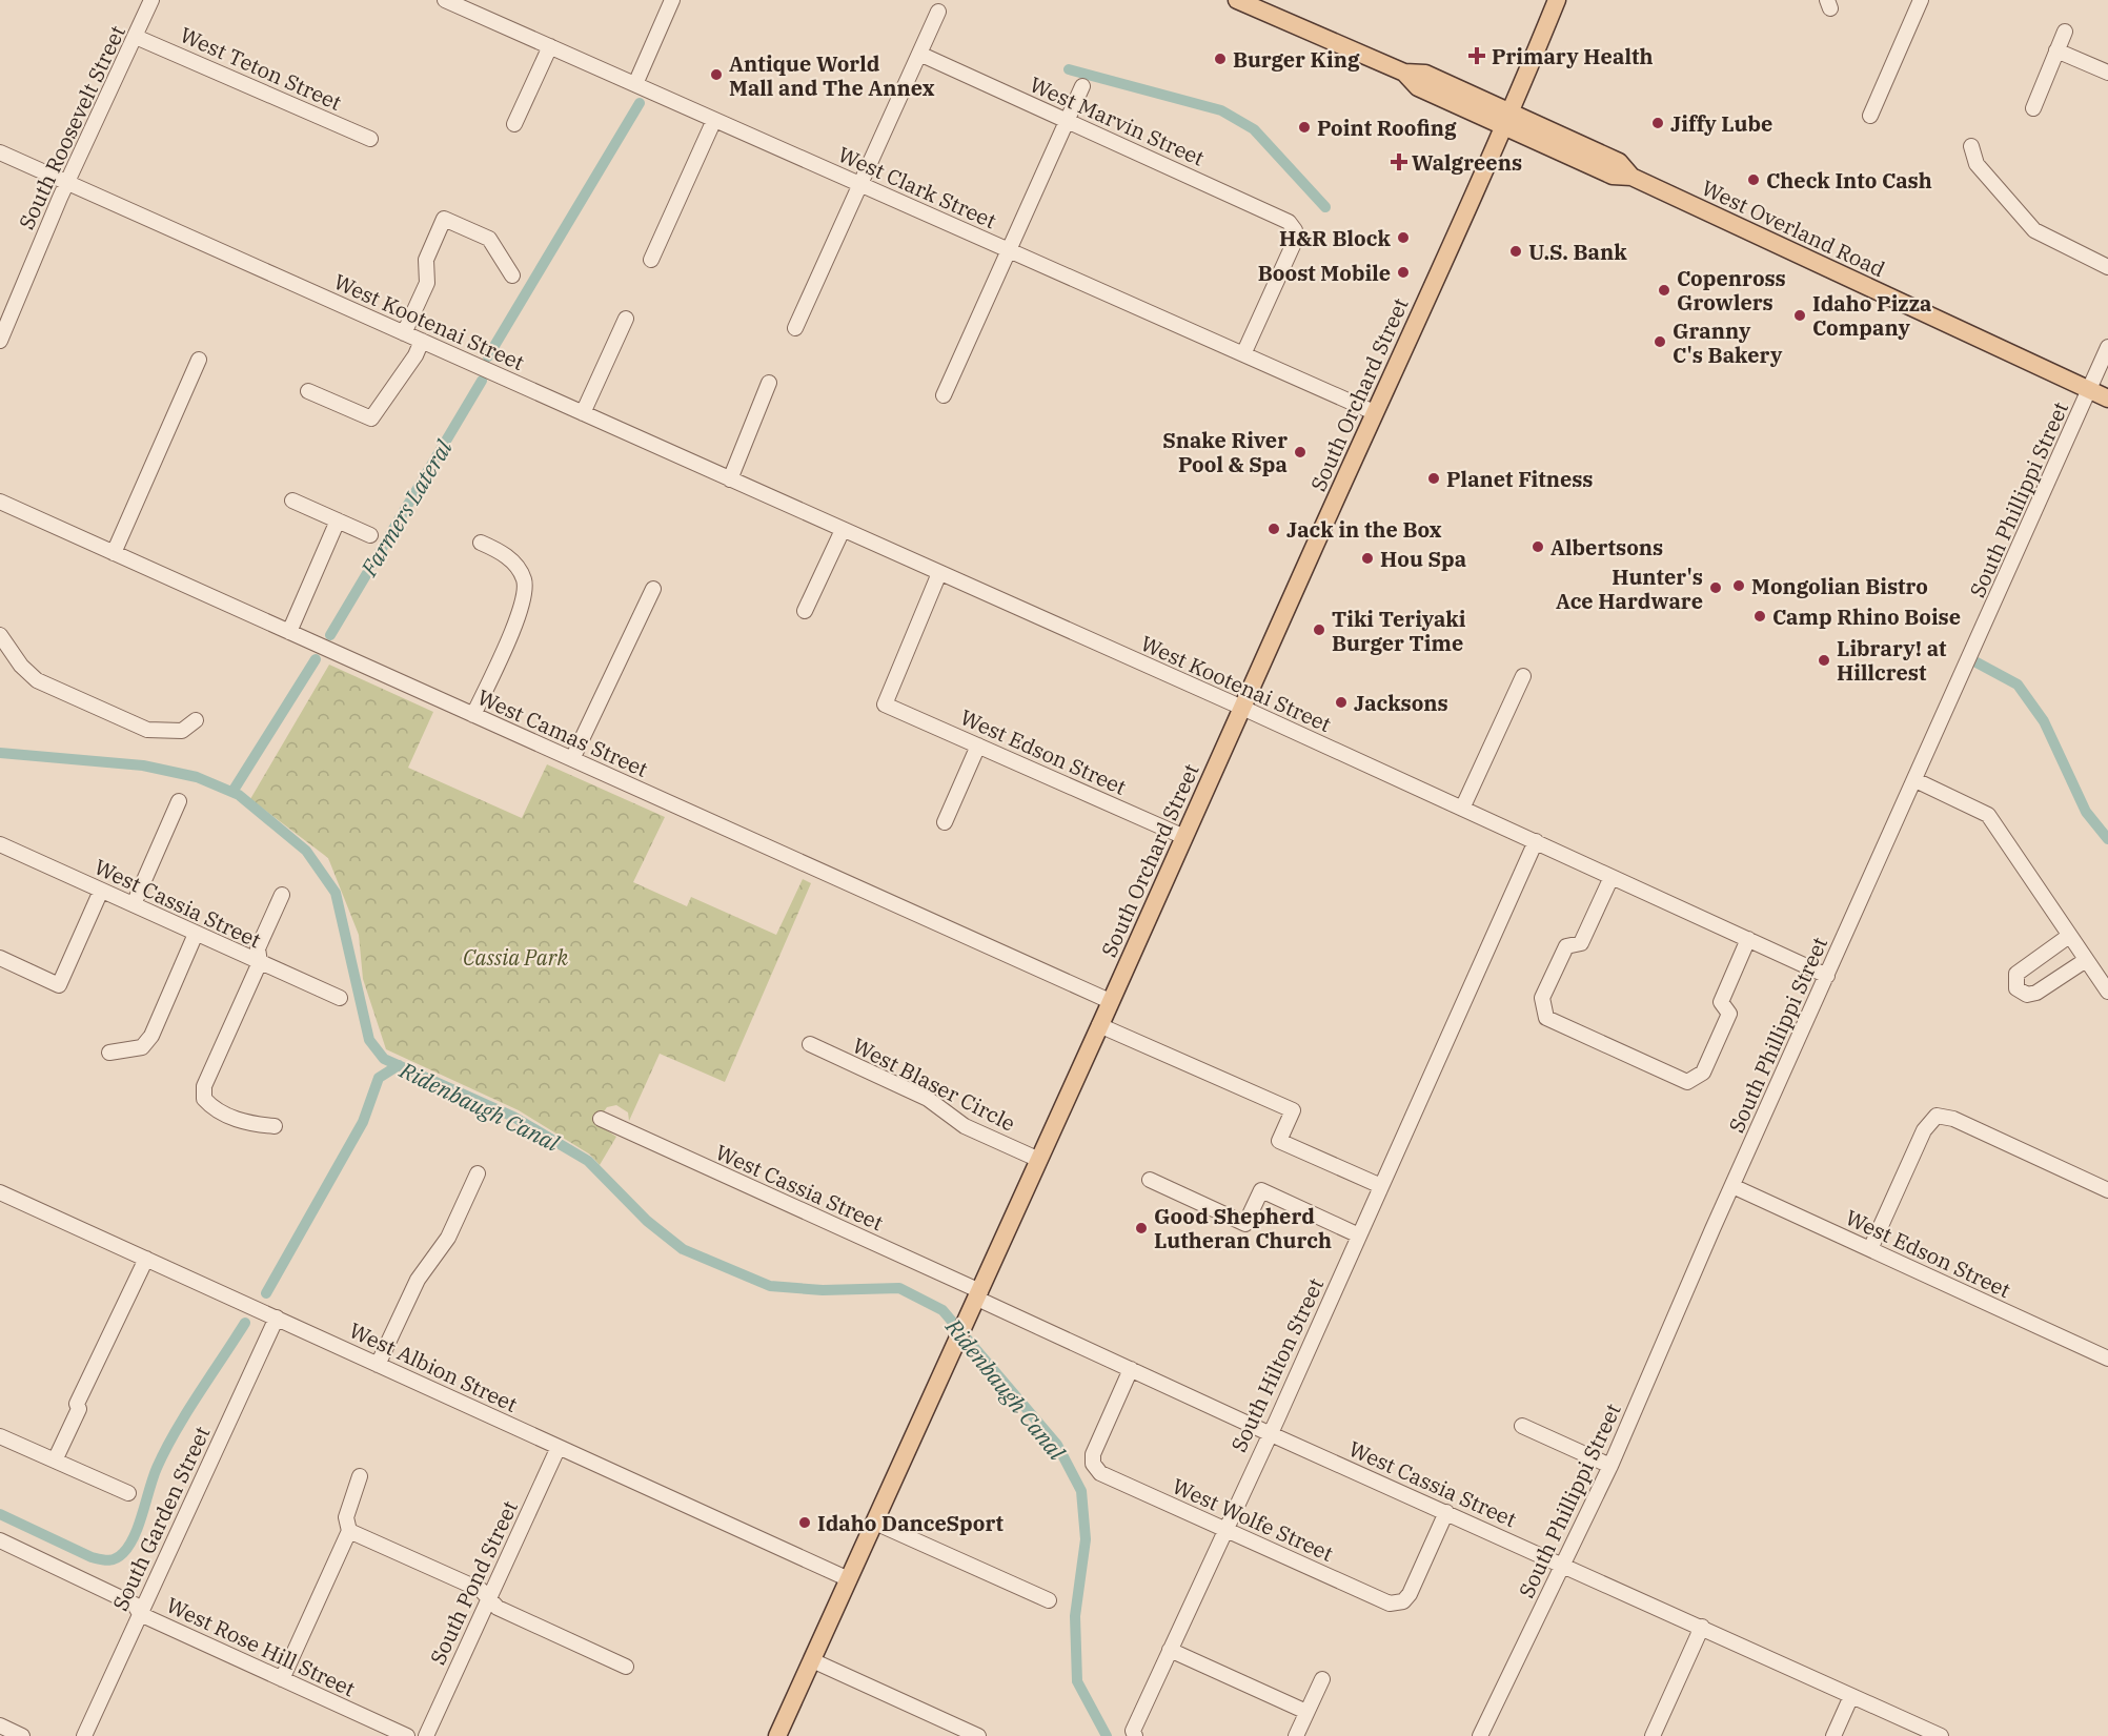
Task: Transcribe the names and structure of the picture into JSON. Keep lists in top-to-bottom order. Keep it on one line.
{"streets":{"main road":["West Overland Road","South Orchard Street"],"street":["West Teton Street","West Marvin Street","South Roosevelt Street","West Clark Street","West Kootenai Street","South Phillippi Street","West Camas Street","West Edson Street","West Cassia Street","West Blaser Circle","South Hilton Street","West Albion Street","South Garden Street","West Wolfe Street","South Pond Street","West Rose Hill Street"]},"crossings":[["West Teton Street","South Roosevelt Street"],["West Marvin Street","West Clark Street"],["South Roosevelt Street","West Kootenai Street"],["West Clark Street","South Orchard Street"],["West Overland Road","South Orchard Street"],["West Overland Road","South Phillippi Street"],["West Kootenai Street","South Orchard Street"],["West Kootenai Street","South Phillippi Street"],["West Kootenai Street","West Edson Street"],["West Kootenai Street","South Hilton Street"],["South Orchard Street","West Camas Street"],["South Orchard Street","West Edson Street"],["South Orchard Street","West Cassia Street"],["South Orchard Street","West Blaser Circle"],["South Orchard Street","West Albion Street"],["South Phillippi Street","West Edson Street"],["South Phillippi Street","West Cassia Street"],["West Cassia Street","South Hilton Street"],["West Cassia Street","West Wolfe Street"],["South Hilton Street","West Wolfe Street"],["West Albion Street","South Garden Street"],["West Albion Street","South Pond Street"],["South Garden Street","West Rose Hill Street"]],"water":["Farmers Lateral","Ridenbaugh Canal"],"parks":["Cassia Park"],"places":{"health":["Primary Health","Walgreens"],"other":["Burger King","Antique World Mall and The Annex","Jiffy Lube","Point Roofing","Check Into Cash","H&R Block","U.S. Bank","Boost Mobile","Copenross Growlers","Idaho Pizza Company","Granny C's Bakery","Snake River Pool & Spa","Planet Fitness","Jack in the Box","Albertsons","Hou Spa","Mongolian Bistro","Hunter's Ace Hardware","Camp Rhino Boise","Tiki Teriyaki Burger Time","Library! at Hillcrest","Jacksons","Good Shepherd Lutheran Church","Idaho DanceSport"]}}
